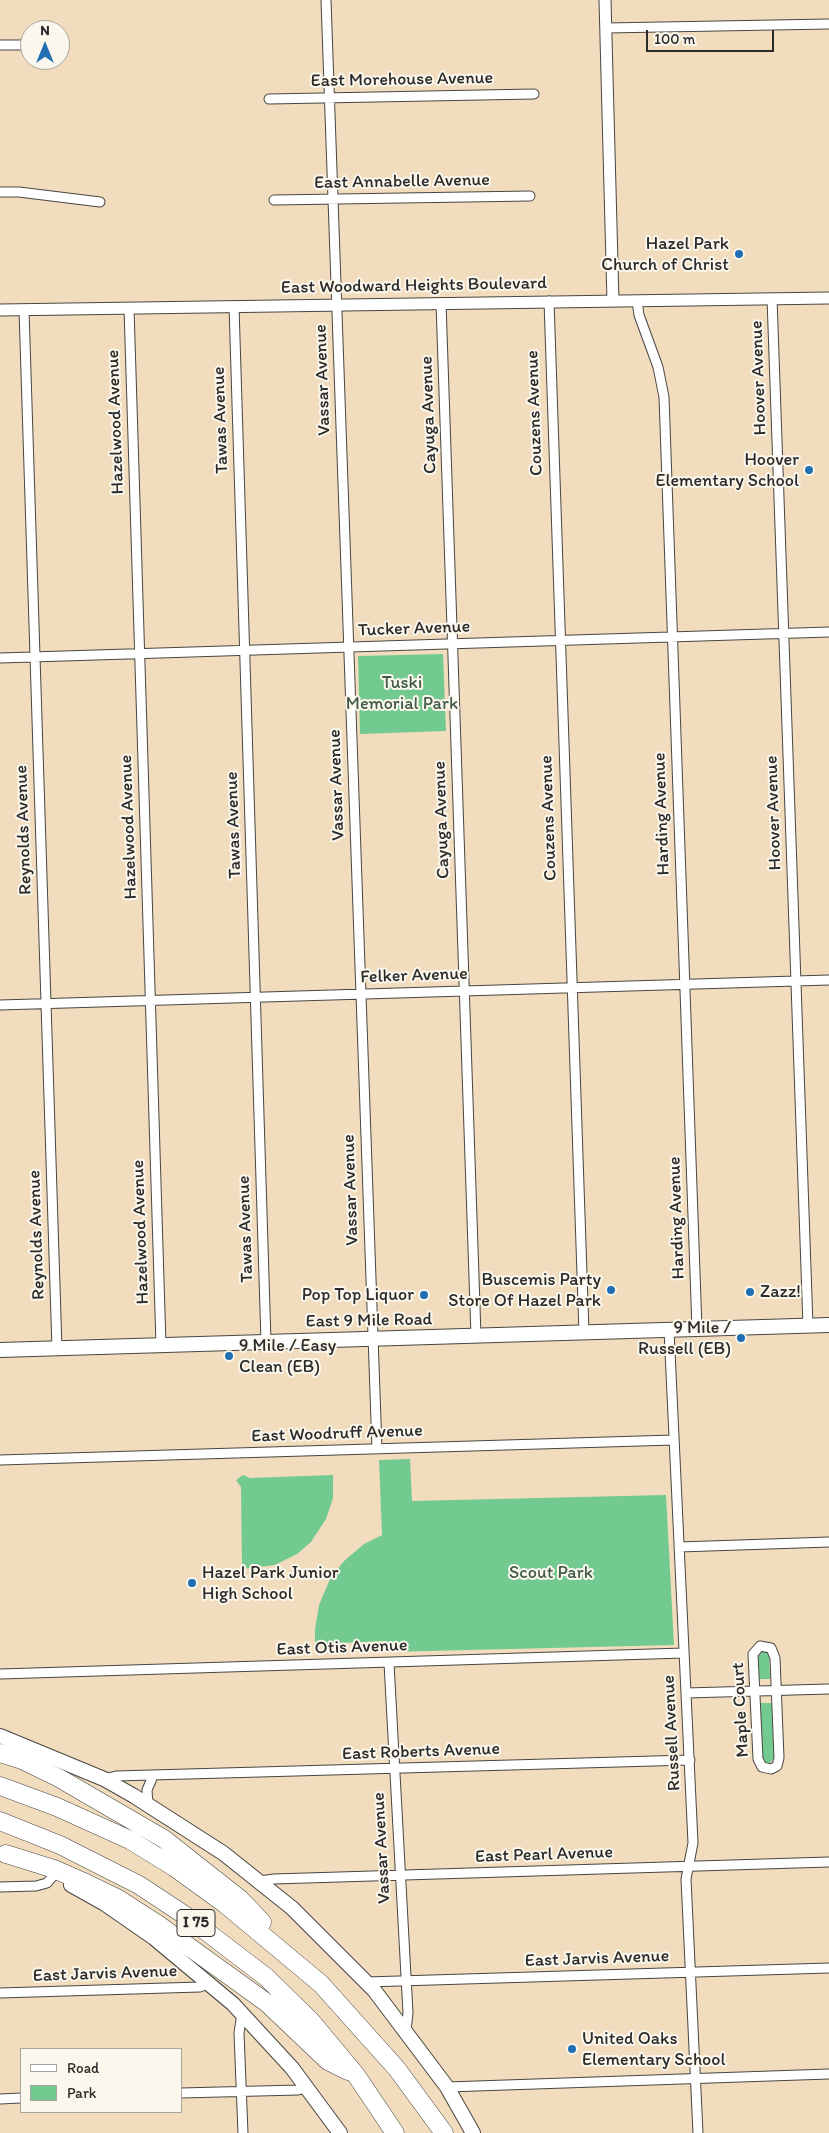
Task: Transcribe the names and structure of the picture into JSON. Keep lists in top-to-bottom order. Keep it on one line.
{"streets":{"highway":["I 75"],"main road":["East 9 Mile Road"],"street":["East Morehouse Avenue","East Annabelle Avenue","East Woodward Heights Boulevard","Hoover Avenue","Vassar Avenue","Couzens Avenue","Cayuga Avenue","Tawas Avenue","Hazelwood Avenue","Tucker Avenue","Harding Avenue","Reynolds Avenue","Felker Avenue","East Woodruff Avenue","East Otis Avenue","Maple Court","Russell Avenue","East Roberts Avenue","East Pearl Avenue","East Jarvis Avenue"]},"crossings":[["East Morehouse Avenue","Vassar Avenue"],["East Annabelle Avenue","Vassar Avenue"],["East Woodward Heights Boulevard","Hoover Avenue"],["East Woodward Heights Boulevard","Vassar Avenue"],["East Woodward Heights Boulevard","Couzens Avenue"],["East Woodward Heights Boulevard","Cayuga Avenue"],["East Woodward Heights Boulevard","Tawas Avenue"],["East Woodward Heights Boulevard","Hazelwood Avenue"],["East Woodward Heights Boulevard","Harding Avenue"],["East Woodward Heights Boulevard","Reynolds Avenue"],["Hoover Avenue","Tucker Avenue"],["Hoover Avenue","Felker Avenue"],["Hoover Avenue","East 9 Mile Road"],["Vassar Avenue","Tucker Avenue"],["Vassar Avenue","Felker Avenue"],["Vassar Avenue","East 9 Mile Road"],["Vassar Avenue","East Woodruff Avenue"],["Vassar Avenue","East Otis Avenue"],["Vassar Avenue","East Roberts Avenue"],["Vassar Avenue","East Pearl Avenue"],["Vassar Avenue","East Jarvis Avenue"],["Couzens Avenue","Tucker Avenue"],["Couzens Avenue","Felker Avenue"],["Couzens Avenue","East 9 Mile Road"],["Cayuga Avenue","Tucker Avenue"],["Cayuga Avenue","Felker Avenue"],["Cayuga Avenue","East 9 Mile Road"],["Tawas Avenue","Tucker Avenue"],["Tawas Avenue","Felker Avenue"],["Tawas Avenue","East 9 Mile Road"],["Hazelwood Avenue","Tucker Avenue"],["Hazelwood Avenue","Felker Avenue"],["Hazelwood Avenue","East 9 Mile Road"],["Tucker Avenue","Harding Avenue"],["Tucker Avenue","Reynolds Avenue"],["Harding Avenue","Felker Avenue"],["Harding Avenue","East 9 Mile Road"],["Reynolds Avenue","Felker Avenue"],["Reynolds Avenue","East 9 Mile Road"],["East 9 Mile Road","Russell Avenue"],["East Woodruff Avenue","Russell Avenue"],["East Otis Avenue","Russell Avenue"],["Russell Avenue","East Roberts Avenue"],["Russell Avenue","East Pearl Avenue"],["Russell Avenue","East Jarvis Avenue"]],"parks":["Tuski Memorial Park","Scout Park"],"places":["Hazel Park Church of Christ","Hoover Elementary School","Buscemis Party Store Of Hazel Park","Zazz!","Pop Top Liquor","9 Mile / Russell (EB)","9 Mile / Easy Clean (EB)","Hazel Park Junior High School","United Oaks Elementary School"],"legend":["Road","Park"],"scale_bar":"100 m","north":"top"}
